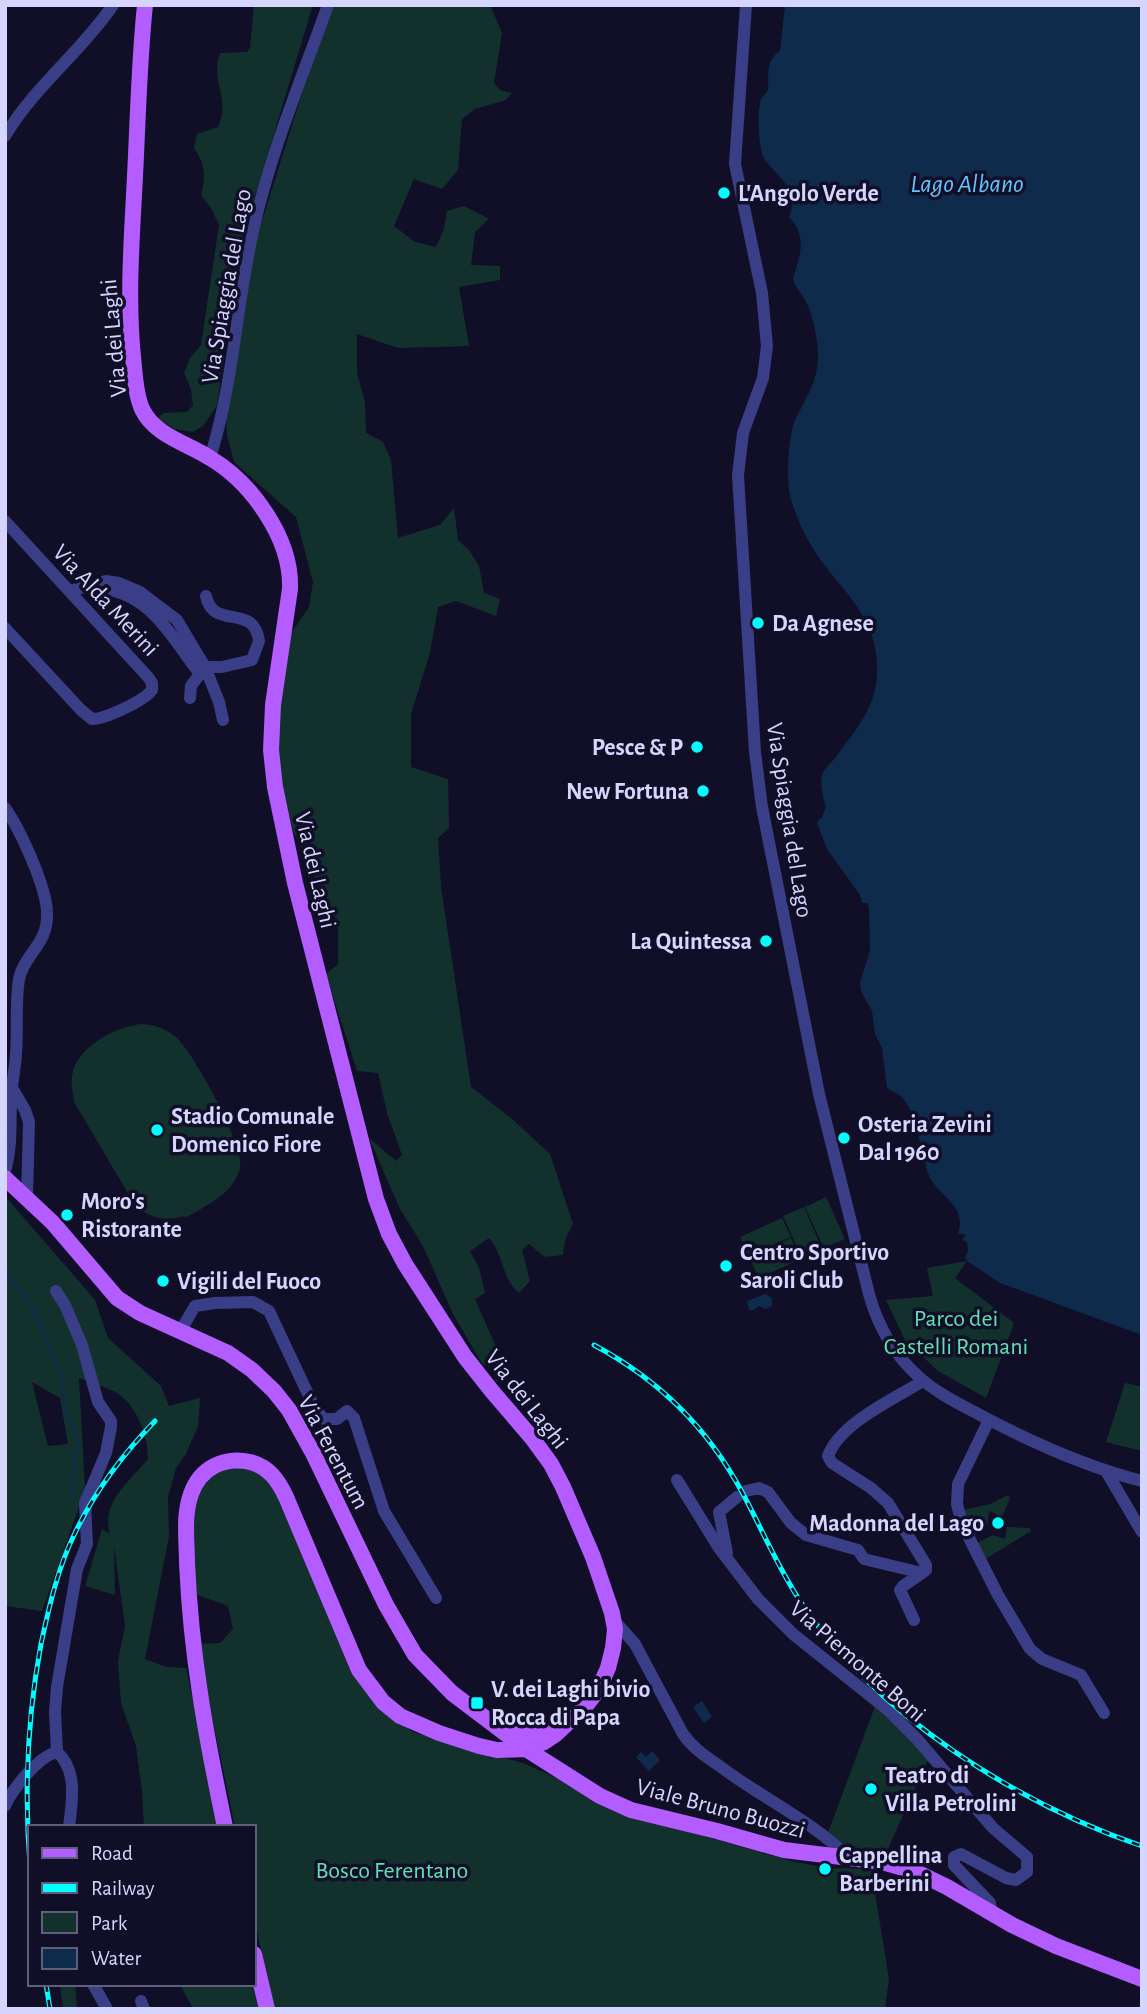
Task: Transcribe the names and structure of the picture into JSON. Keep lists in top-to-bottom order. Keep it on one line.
{"streets":{"main road":["Via dei Laghi","Via Ferentum","Viale Bruno Buozzi"],"street":["Via Spiaggia del Lago","Via Alda Merini","Via Piemonte Boni"]},"crossings":[["Via Spiaggia del Lago","Via dei Laghi"],["Via Ferentum","Viale Bruno Buozzi"],["Via Piemonte Boni","Viale Bruno Buozzi"]],"water":["Lago Albano"],"parks":["Parco dei Castelli Romani","Bosco Ferentano"],"places":{"other":["L'Angolo Verde","Da Agnese","Pesce & P","New Fortuna","La Quintessa","Stadio Comunale Domenico Fiore","Osteria Zevini Dal 1960","Moro's Ristorante","Centro Sportivo Saroli Club","Vigili del Fuoco","Madonna del Lago","Teatro di Villa Petrolini","Cappellina Barberini"],"transit":["V. dei Laghi bivio Rocca di Papa"]},"legend":["Road","Railway","Park","Water"]}
